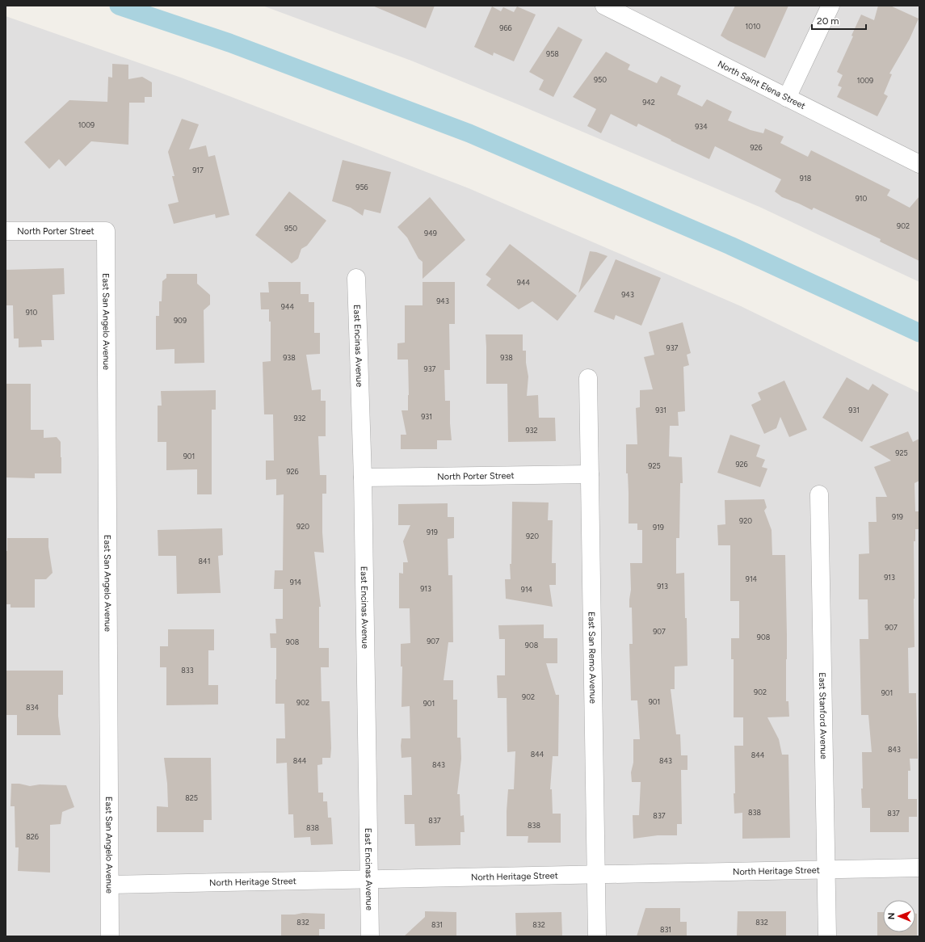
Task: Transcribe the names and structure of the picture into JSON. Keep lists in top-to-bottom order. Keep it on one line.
{"streets":{"street":["North Saint Elena Street","North Porter Street","East San Angelo Avenue","East Encinas Avenue","East San Remo Avenue","East Stanford Avenue","North Heritage Street"]},"crossings":[["North Porter Street","East San Angelo Avenue"],["North Porter Street","East Encinas Avenue"],["North Porter Street","East San Remo Avenue"],["East San Angelo Avenue","North Heritage Street"],["East Encinas Avenue","North Heritage Street"],["East San Remo Avenue","North Heritage Street"],["East Stanford Avenue","North Heritage Street"]],"house_numbers":["1010","966","958","950","1009","942","1009","934","926","917","918","956","910","902","950","949","944","943","943","944","910","909","937","938","938","937","931","931","931","932","932","925","901","926","925","926","919","920","920","919","919","920","841","913","914","914","913","913","914","907","907","908","907","908","908","833","902","901","902","901","902","901","834","843","844","844","844","843","843","825","838","837","837","837","838","838","826","832","832","831","832","831"],"scale_bar":"20 m","north":"left"}
